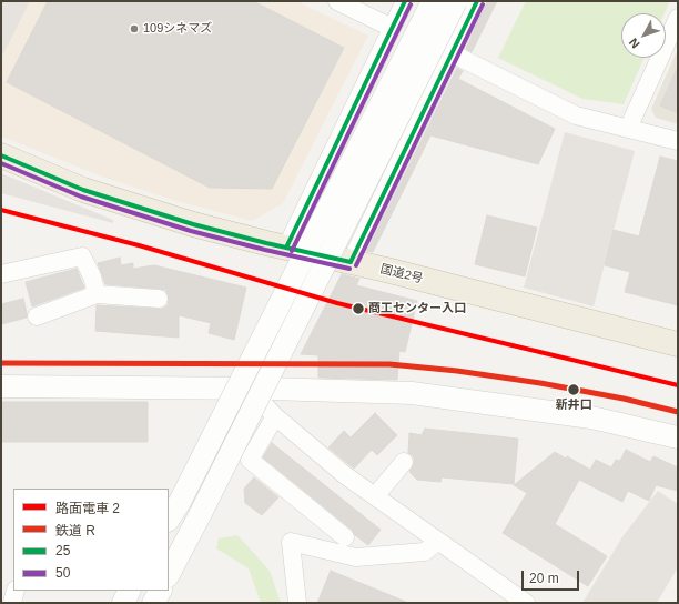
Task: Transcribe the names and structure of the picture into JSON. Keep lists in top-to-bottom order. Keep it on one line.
{"streets":{"highway":["国道2号"]},"places":["109シネマズ","商工センター入口","新井口"],"lines":["transit line 25","transit line 50","tram line 2","rail line R"],"legend":["路面電車 2","鉄道 R","25","50"],"scale_bar":"20 m","north":"bottom left"}
